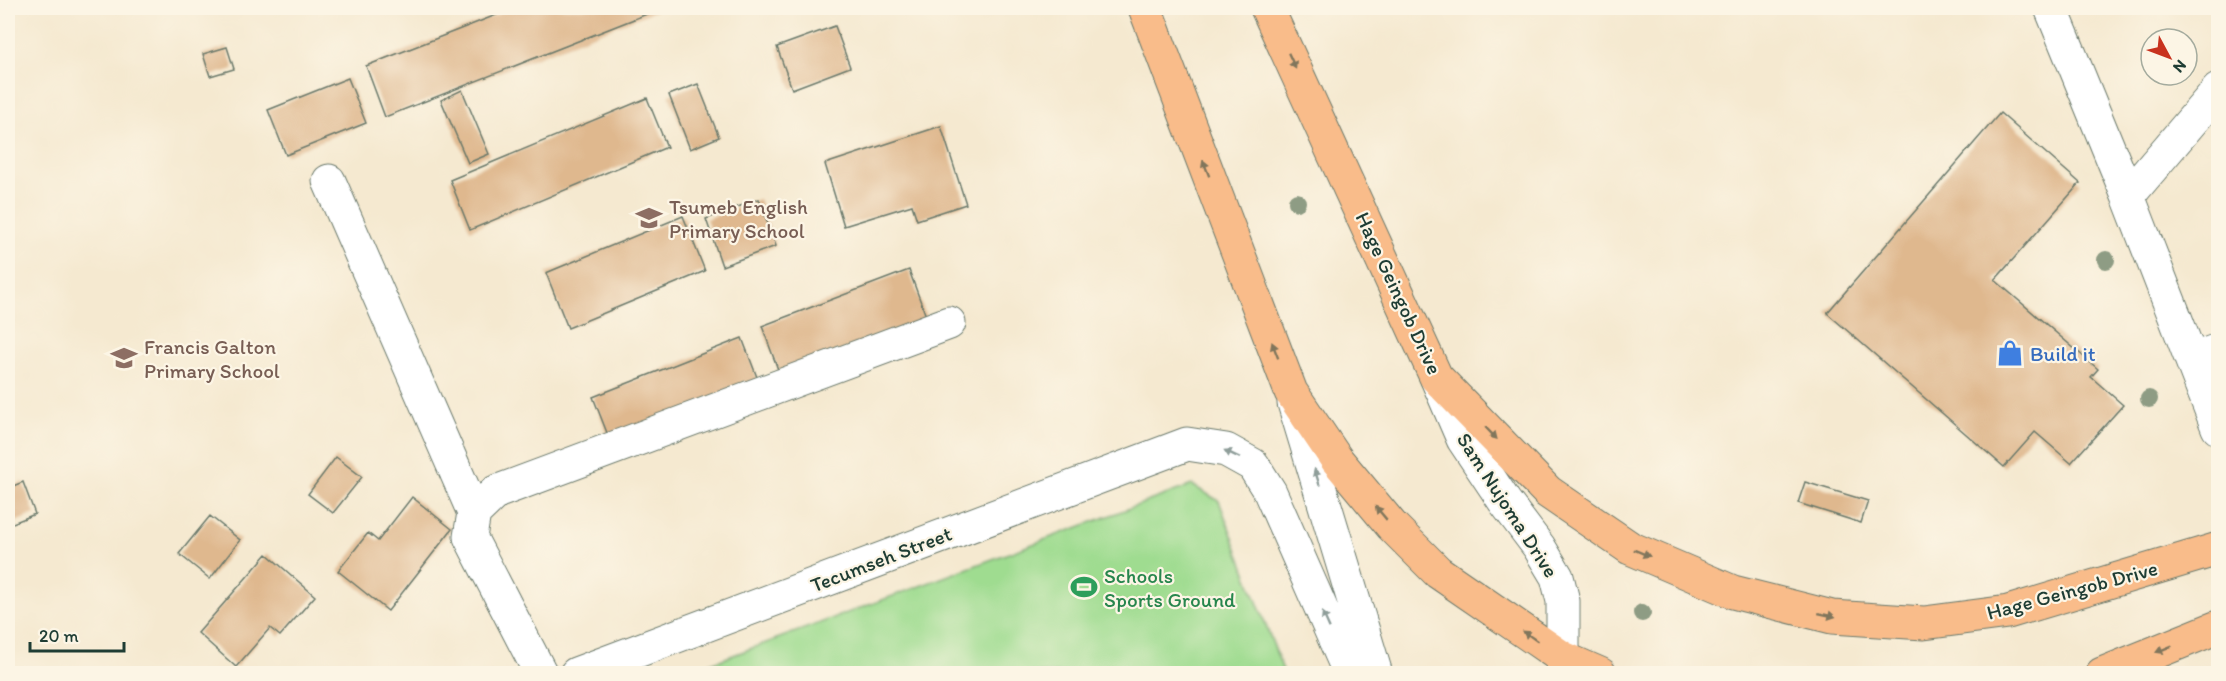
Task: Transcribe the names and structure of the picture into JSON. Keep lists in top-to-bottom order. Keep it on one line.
{"streets":{"highway":["Hage Geingob Drive"],"street":["Sam Nujoma Drive","Tecumseh Street"]},"crossings":[["Hage Geingob Drive","Sam Nujoma Drive"]],"places":{"school or university":["Tsumeb English Primary School","Francis Galton Primary School"],"shop":["Build it"],"sports":["Schools Sports Ground"]},"scale_bar":"20 m","north":"bottom right"}
